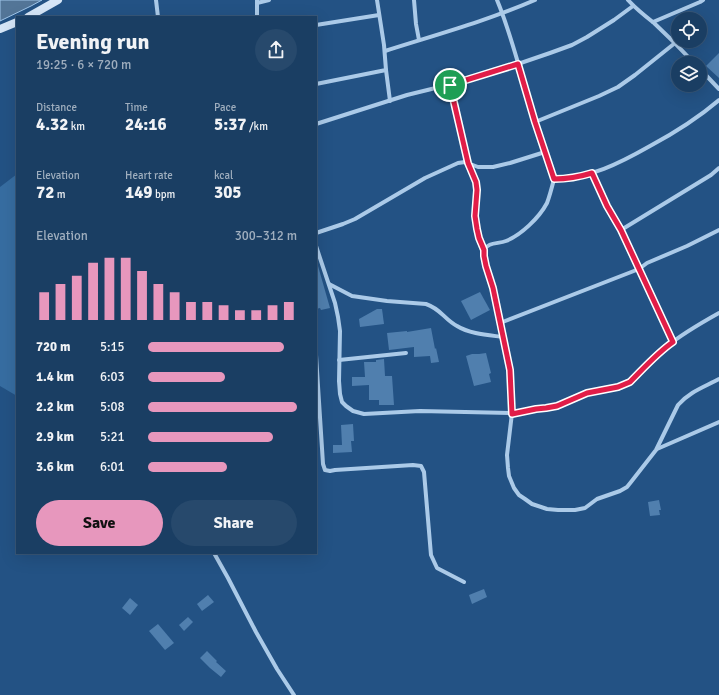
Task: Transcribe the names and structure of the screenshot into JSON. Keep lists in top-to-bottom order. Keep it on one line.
{"page":{"heading":["Evening run","19:25 · 6 × 720 m"],"stats":[["Distance","4.32 km"],["Time","24:16"],["Pace","5:37 /km"],["Elevation","72 m"],["Heart rate","149 bpm"],["kcal","305"]],"chart":["Elevation","300–312 m"],"list":[{"name":"720 m","note":"5:15"},{"name":"1.4 km","note":"6:03"},{"name":"2.2 km","note":"5:08"},{"name":"2.9 km","note":"5:21"},{"name":"3.6 km","note":"6:01"}],"buttons":["Save","Share"]}}
